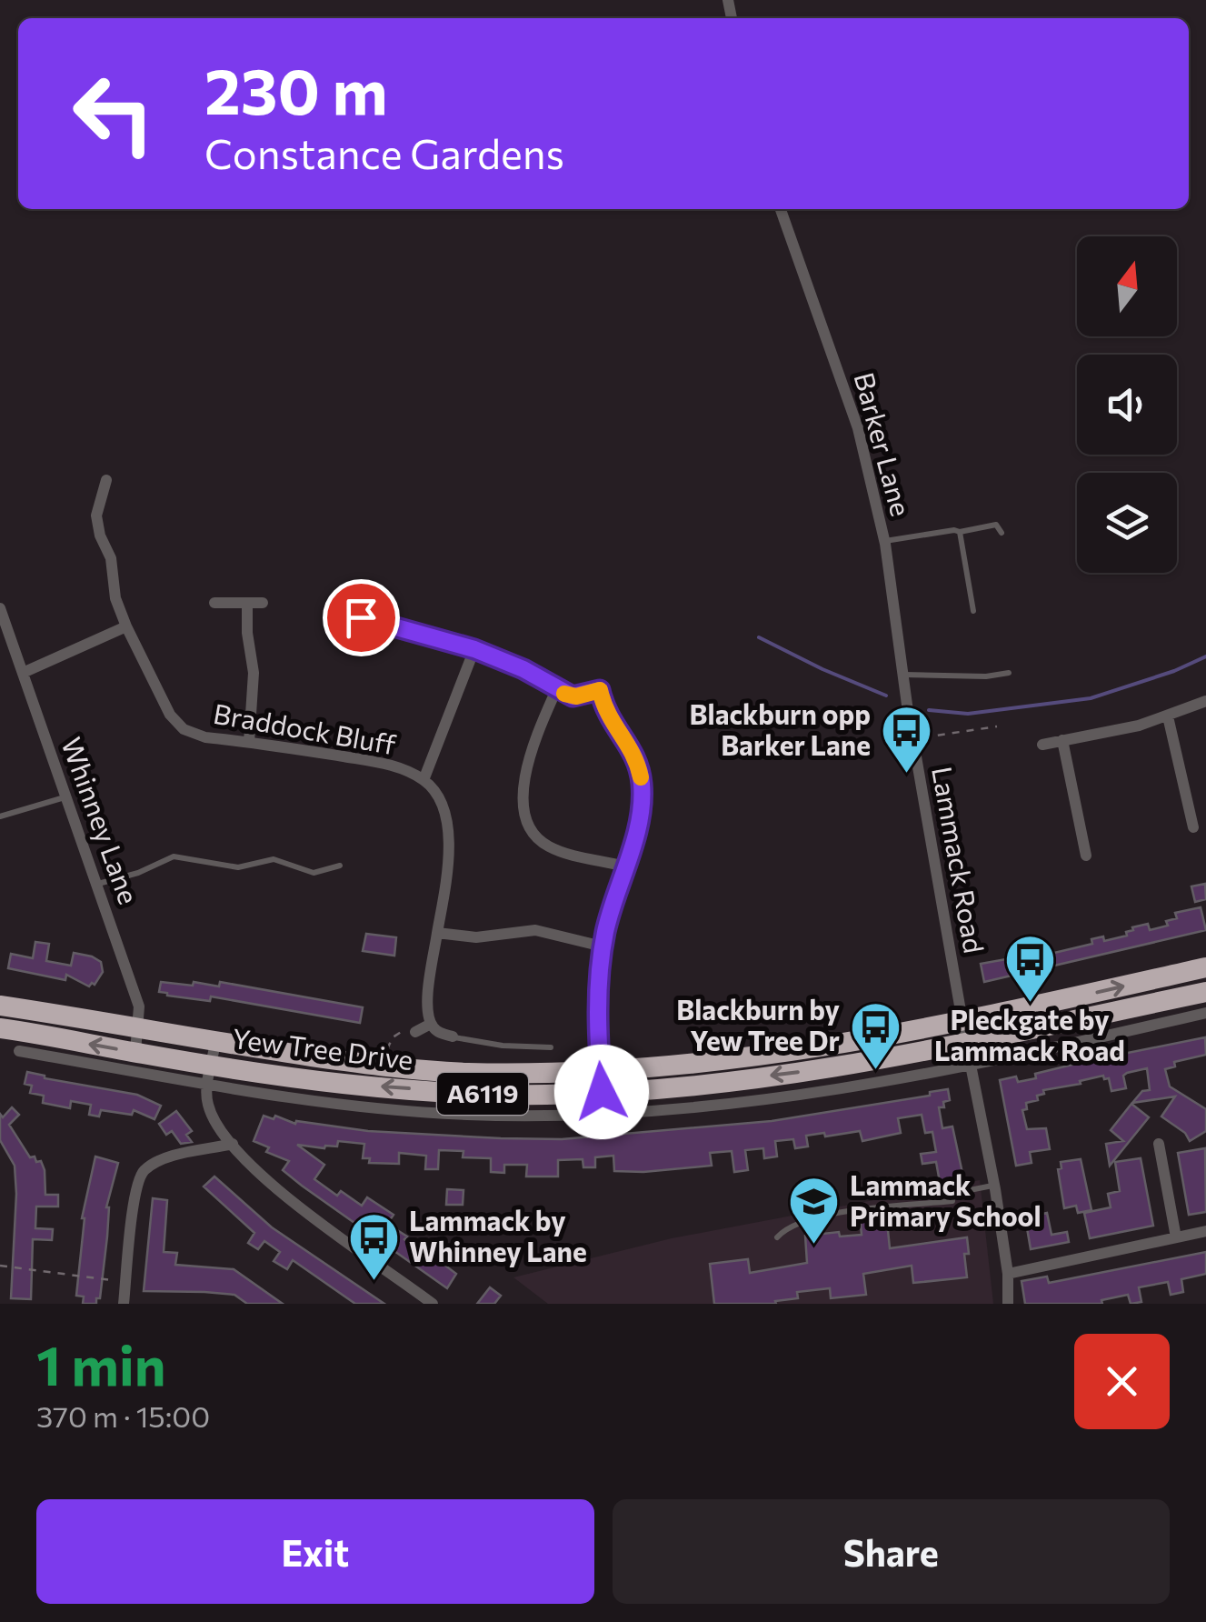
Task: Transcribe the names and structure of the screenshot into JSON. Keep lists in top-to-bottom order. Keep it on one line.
{"streets":{"highway":["Yew Tree Drive","A6119"],"street":["Barker Lane","Braddock Bluff","Whinney Lane","Lammack Road"]},"crossings":[["Barker Lane","Lammack Road"],["Whinney Lane","Yew Tree Drive"],["Lammack Road","Yew Tree Drive"],["Lammack Road","A6119"],["Yew Tree Drive","A6119"]],"places":{"bus stop":["Blackburn opp Barker Lane","Pleckgate by Lammack Road","Blackburn by Yew Tree Dr","Lammack by Whinney Lane"],"school or university":["Lammack Primary School"]},"north":"top","page":{"turn":["230 m","Constance Gardens"],"heading":["1 min","370 m · 15:00"],"buttons":["Exit","Share"]}}
